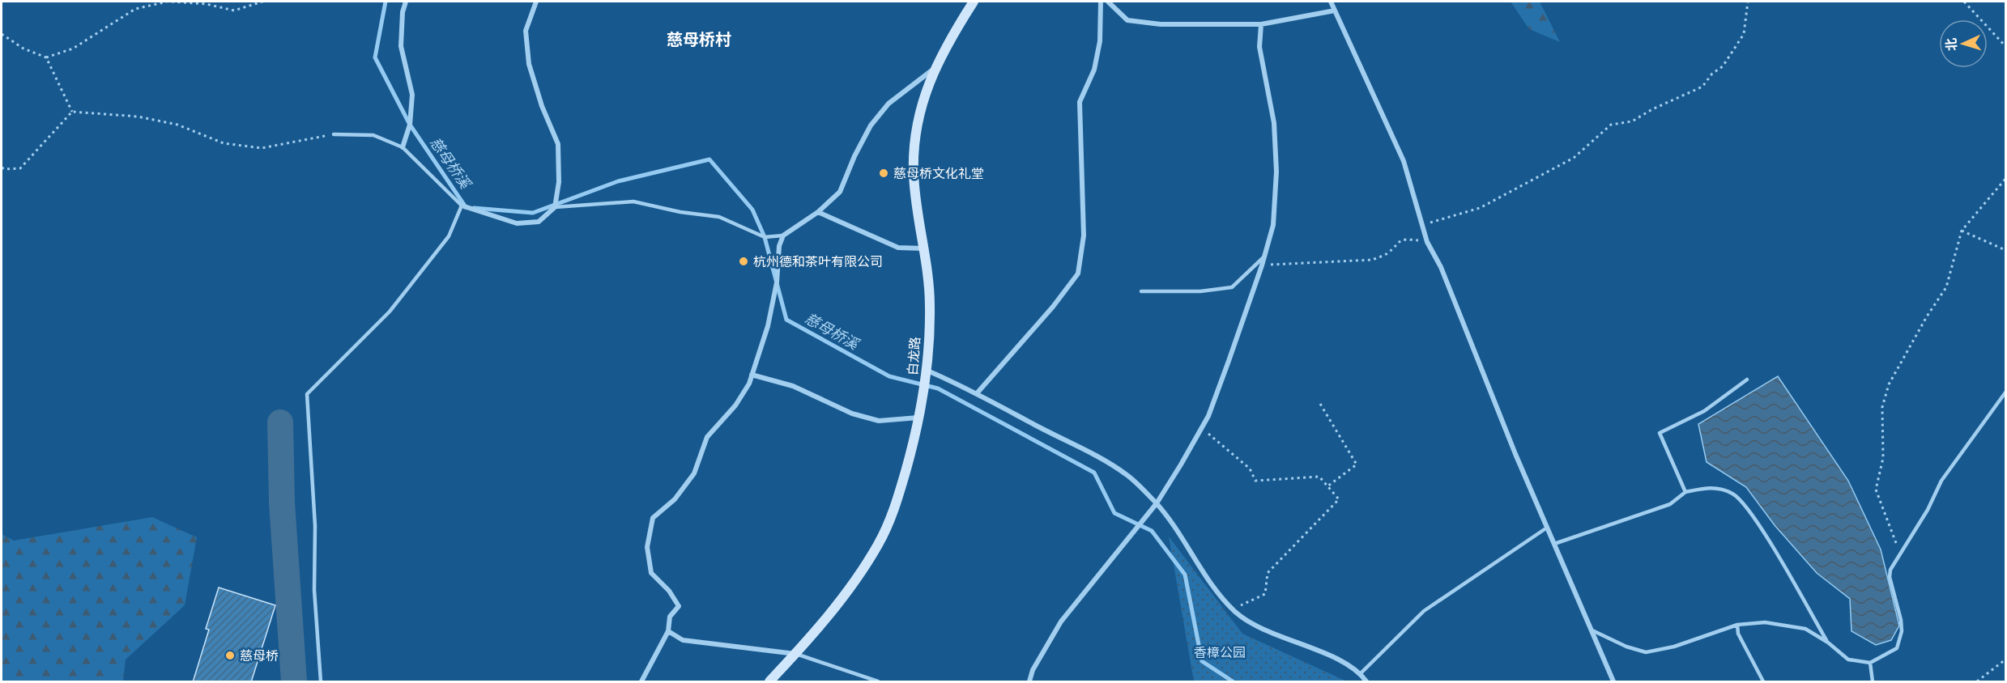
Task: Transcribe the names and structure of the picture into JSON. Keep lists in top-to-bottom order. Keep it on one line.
{"streets":{"street":["白龙路"]},"districts":["慈母桥村"],"water":["慈母桥溪"],"parks":["香樟公园"],"places":["慈母桥文化礼堂","杭州德和茶叶有限公司","慈母桥"],"north":"left"}
